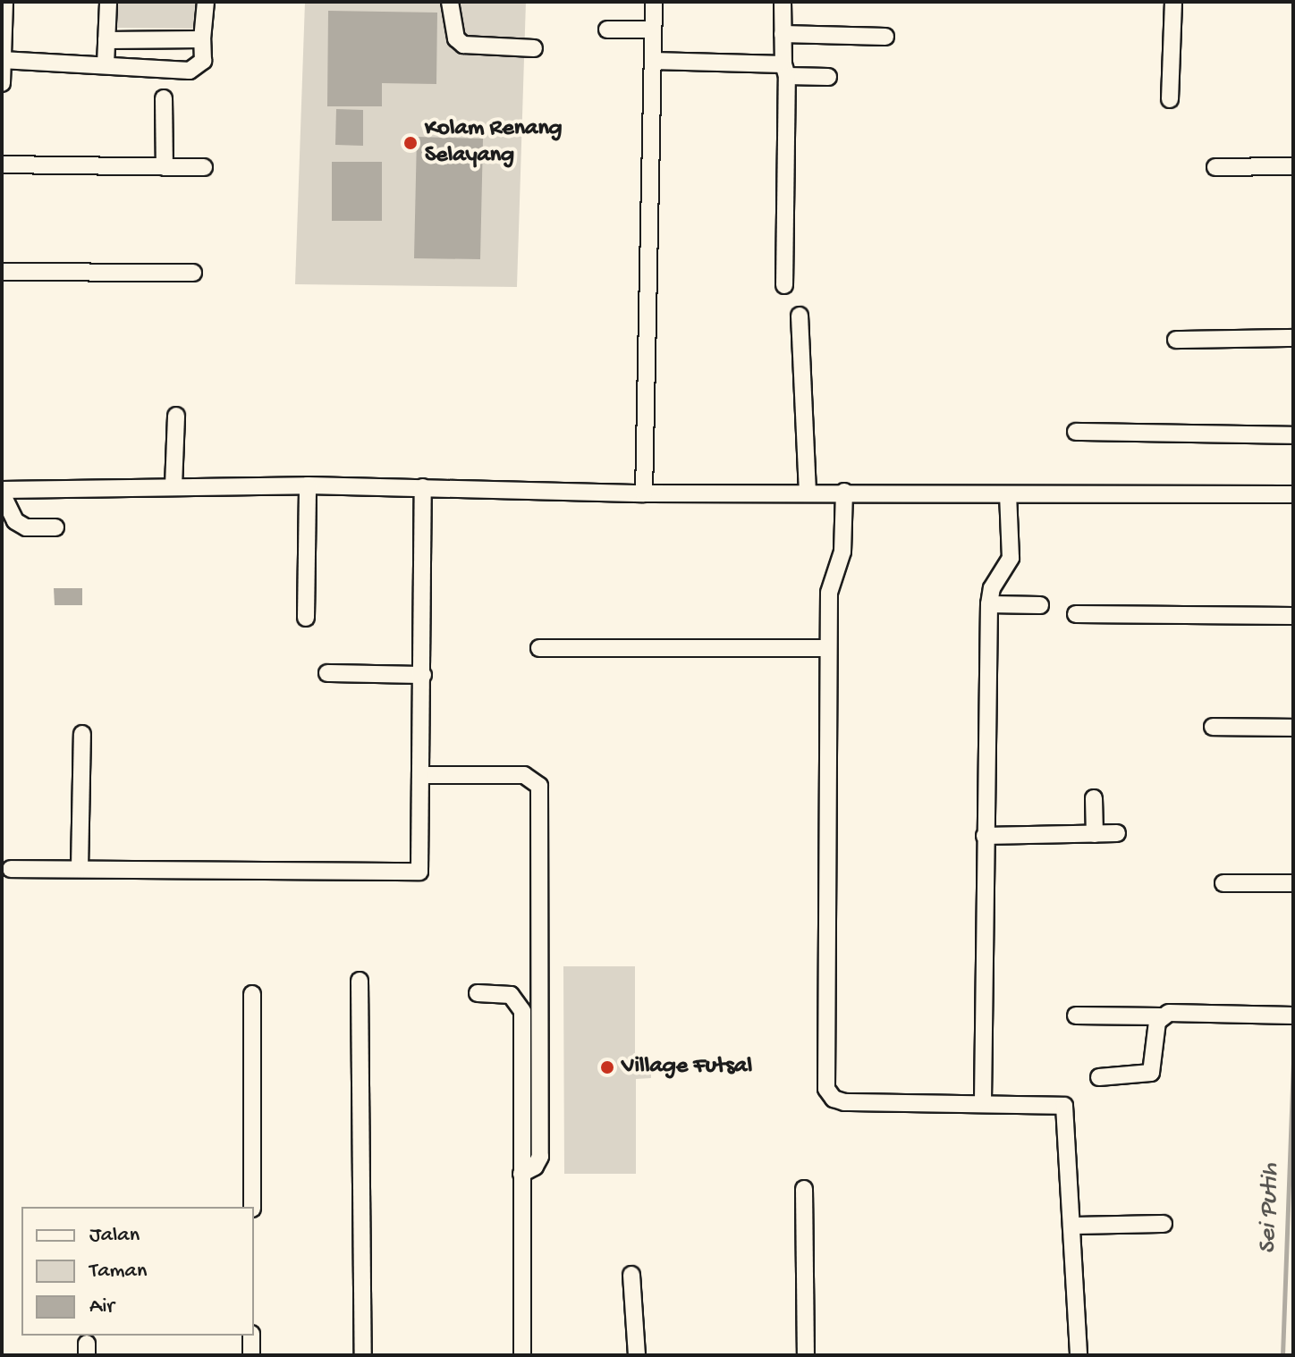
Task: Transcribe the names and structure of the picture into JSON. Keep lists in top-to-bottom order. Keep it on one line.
{"water":["Sei Putih"],"places":["Kolam Renang Selayang","Village Futsal"],"legend":["Jalan","Taman","Air"]}
